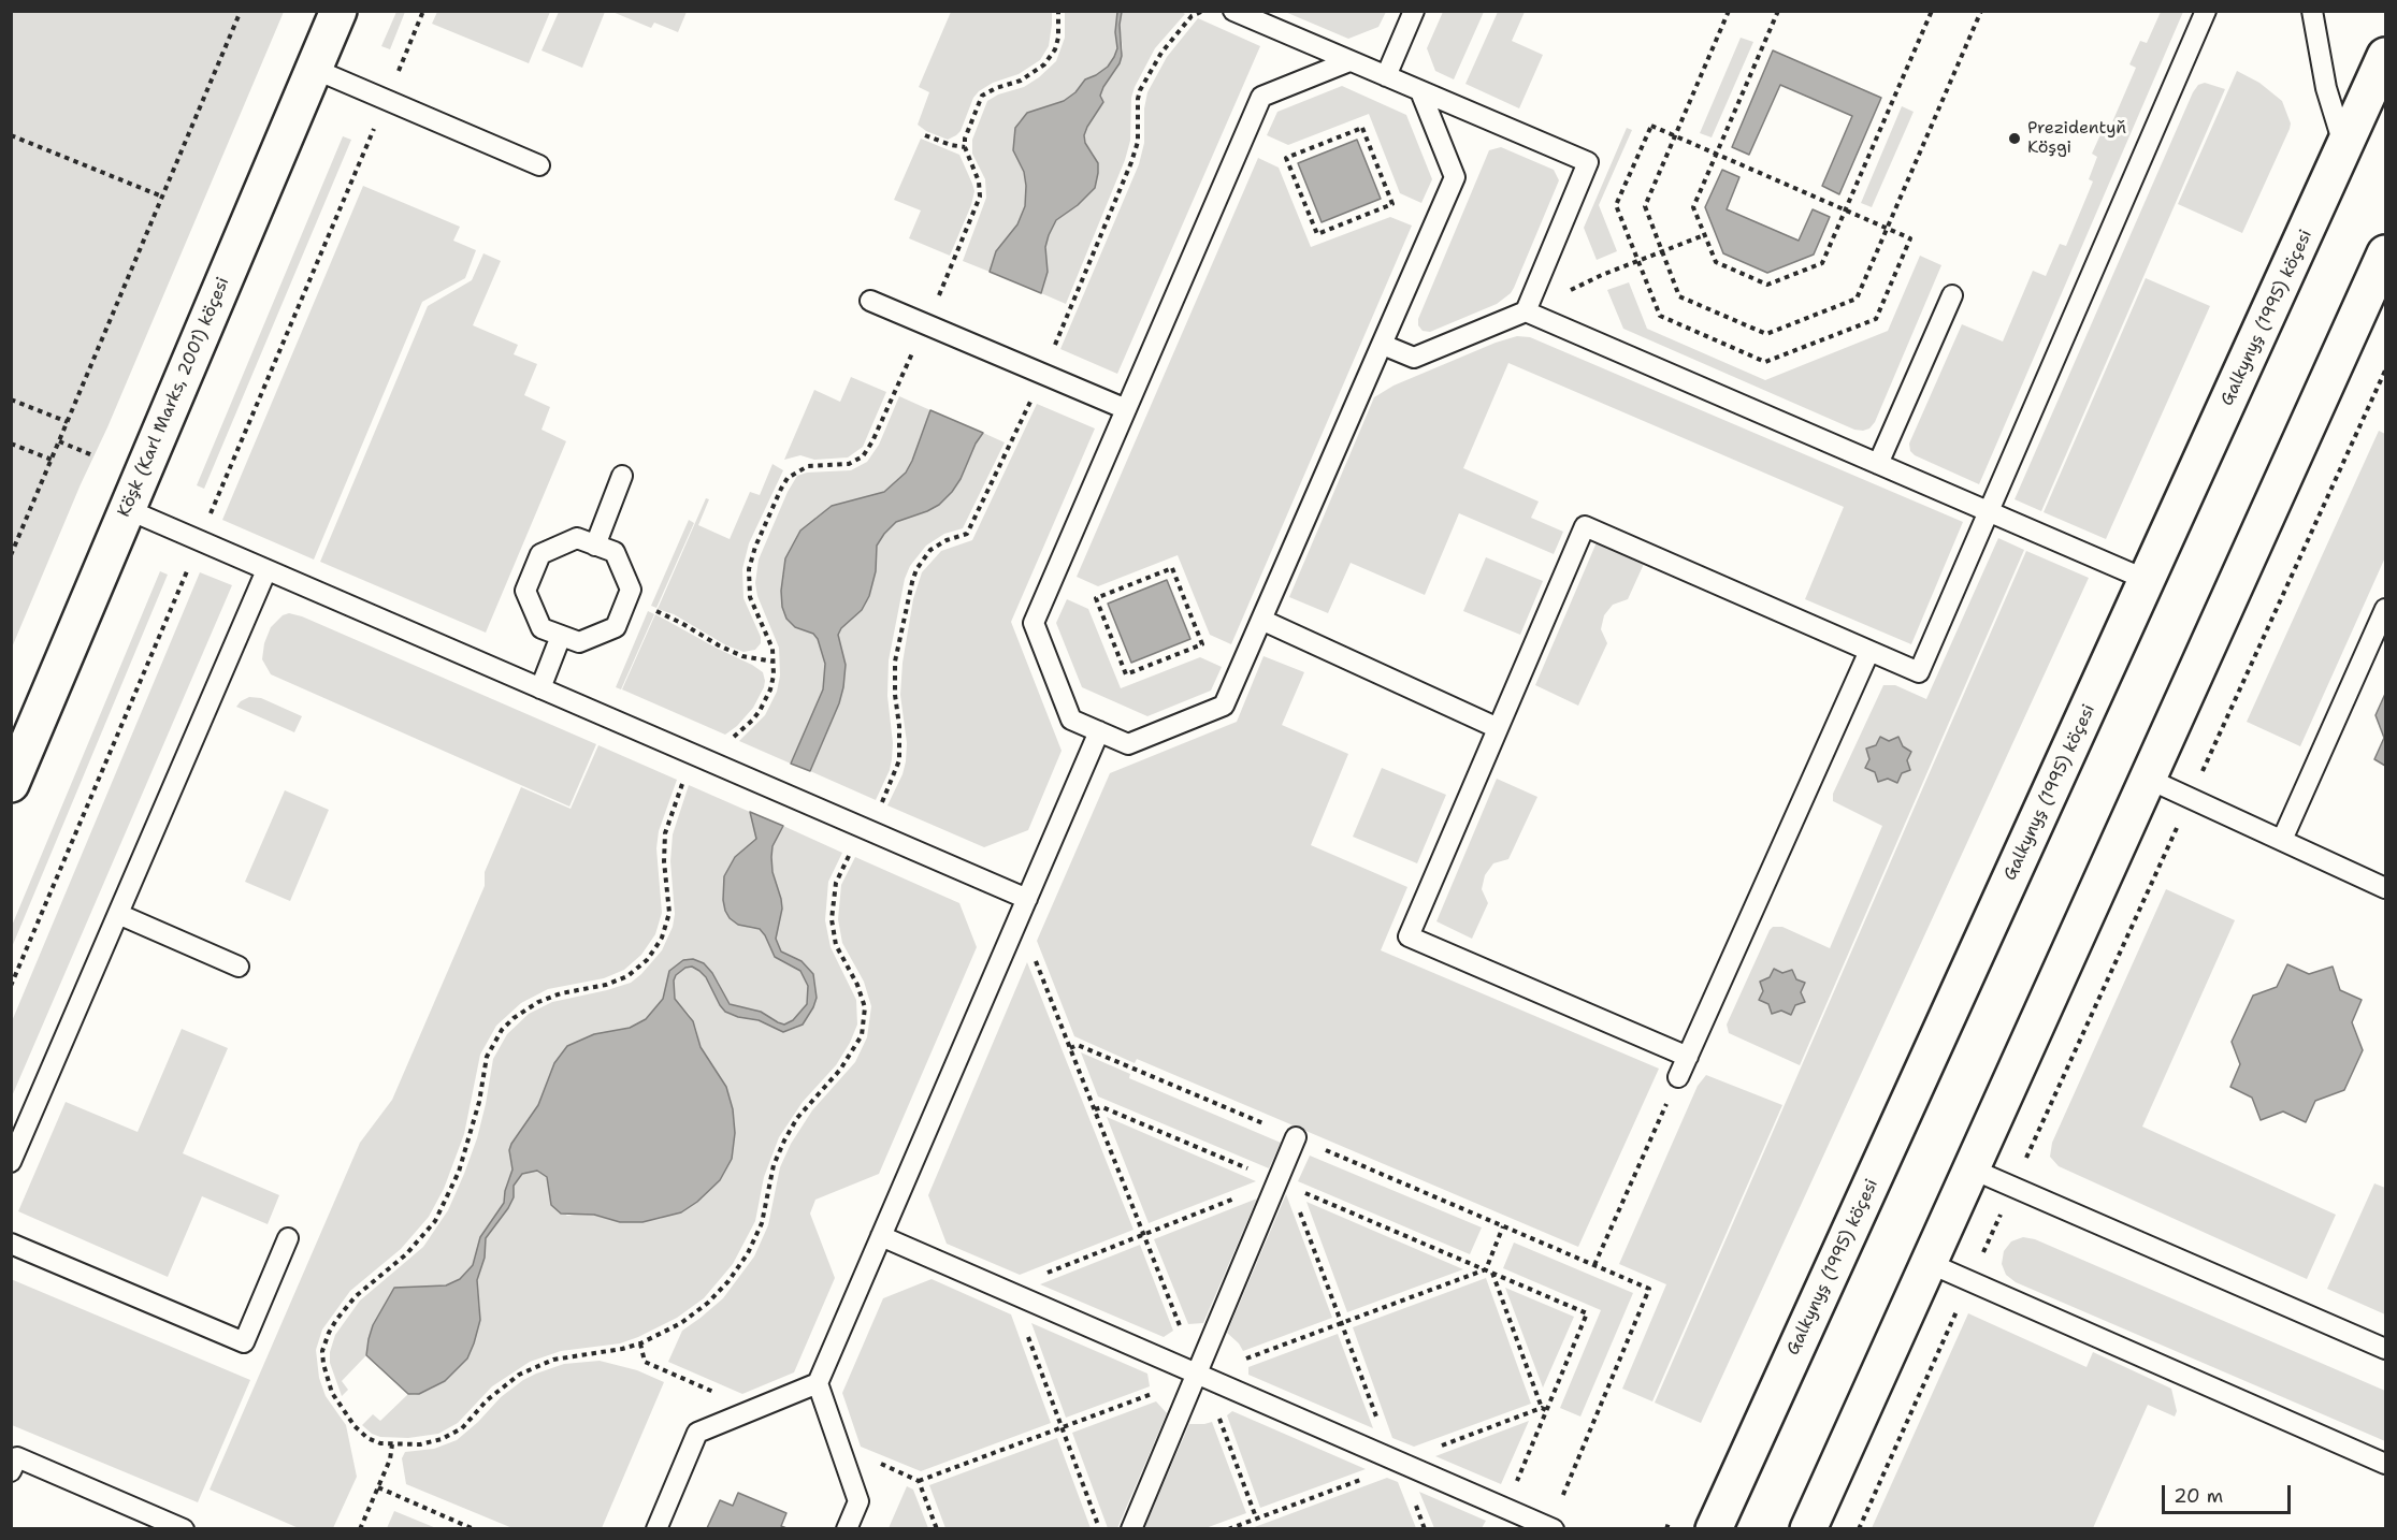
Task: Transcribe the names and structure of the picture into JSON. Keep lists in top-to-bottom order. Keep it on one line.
{"streets":{"street":["Galkynyş (1995) köçesi","Köşk (Karl Marks, 2001) köçesi"]},"places":["Prezidentyň Köşgi"],"scale_bar":"20 m"}
